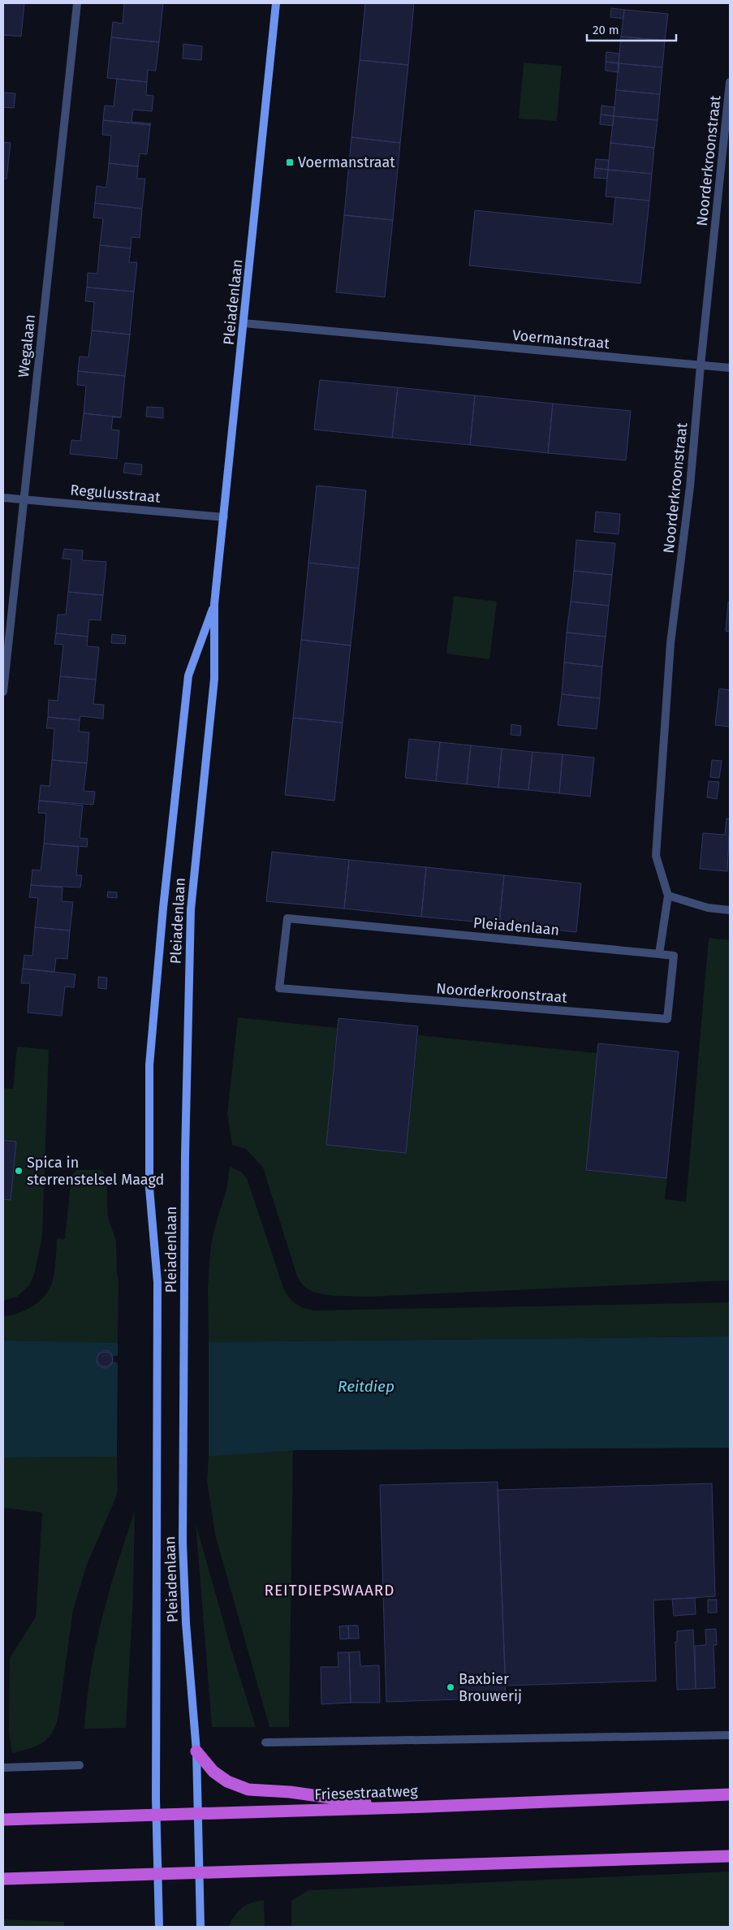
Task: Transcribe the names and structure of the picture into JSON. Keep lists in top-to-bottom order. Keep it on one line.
{"streets":{"highway":["Friesestraatweg"],"main road":["Pleiadenlaan"],"street":["Noorderkroonstraat","Voermanstraat","Wegalaan","Regulusstraat"]},"crossings":[["Noorderkroonstraat","Pleiadenlaan"],["Noorderkroonstraat","Voermanstraat"],["Pleiadenlaan","Voermanstraat"],["Pleiadenlaan","Regulusstraat"],["Pleiadenlaan","Friesestraatweg"],["Wegalaan","Regulusstraat"]],"districts":["REITDIEPSWAARD"],"water":["Reitdiep"],"places":{"transit":["Voermanstraat"],"other":["Spica in sterrenstelsel Maagd","Baxbier Brouwerij"]},"scale_bar":"20 m"}
